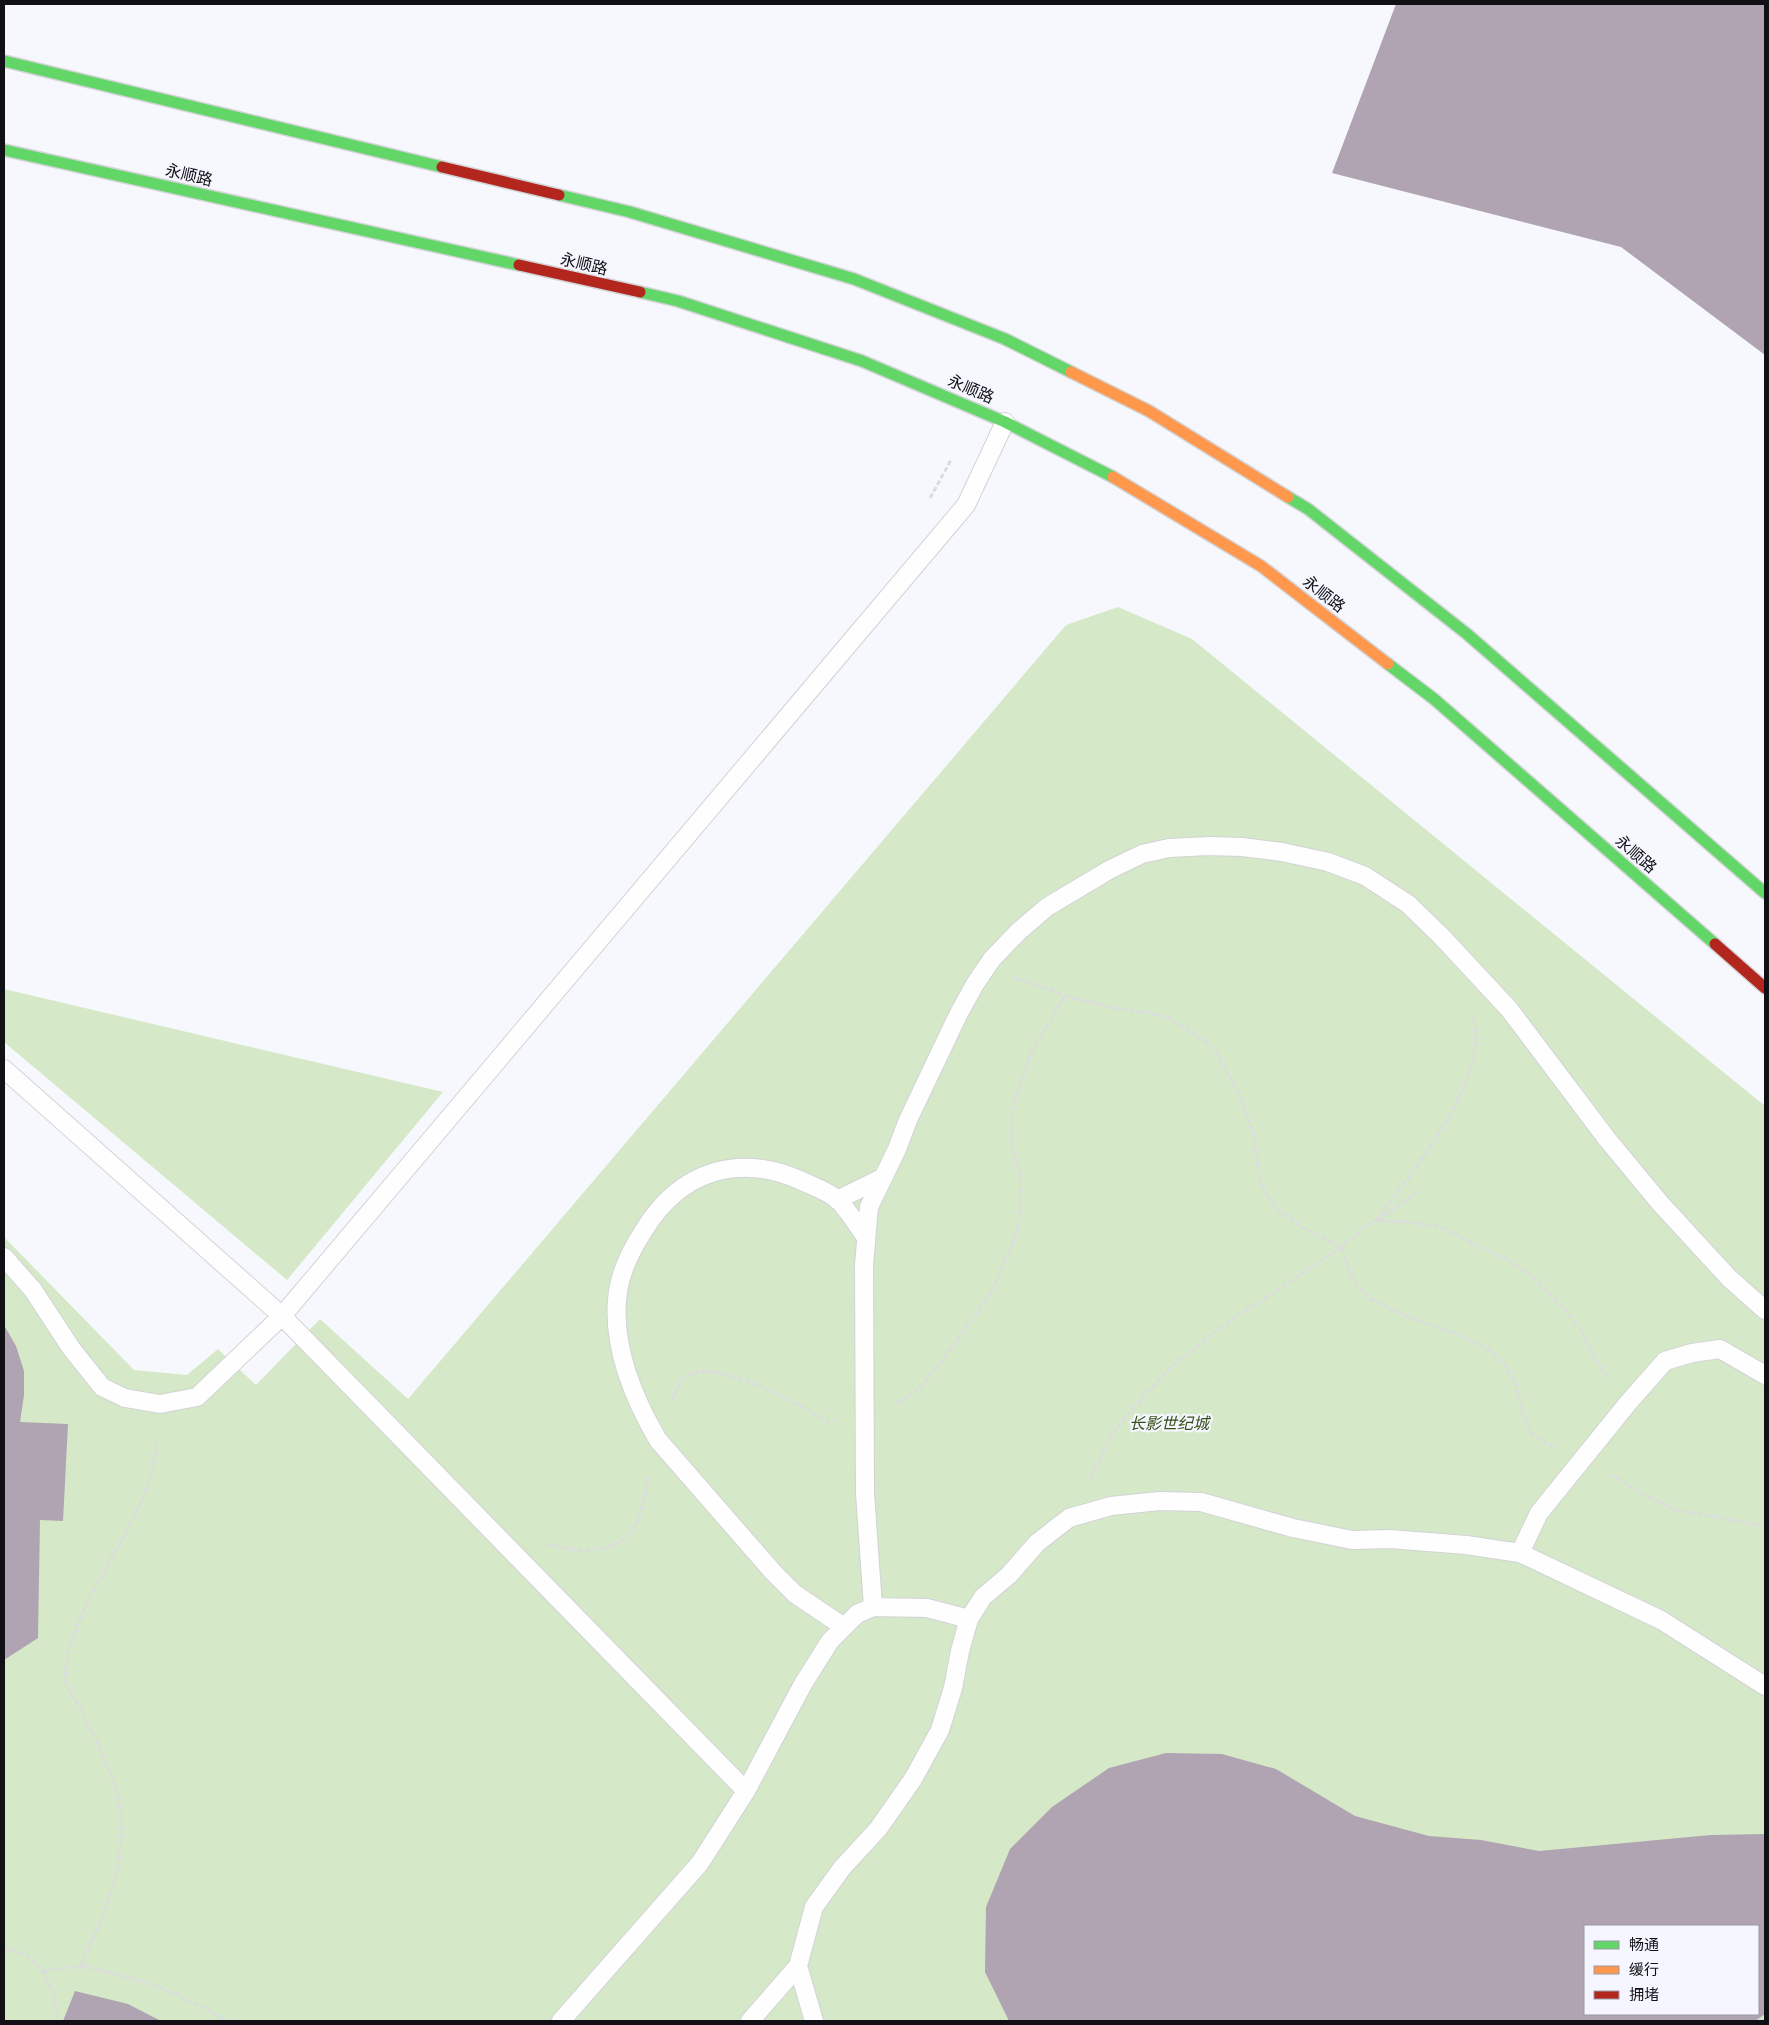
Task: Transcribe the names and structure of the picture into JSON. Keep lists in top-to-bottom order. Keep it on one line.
{"streets":{"main road":["永顺路"]},"parks":["长影世纪城"],"legend":["畅通","缓行","拥堵"]}
